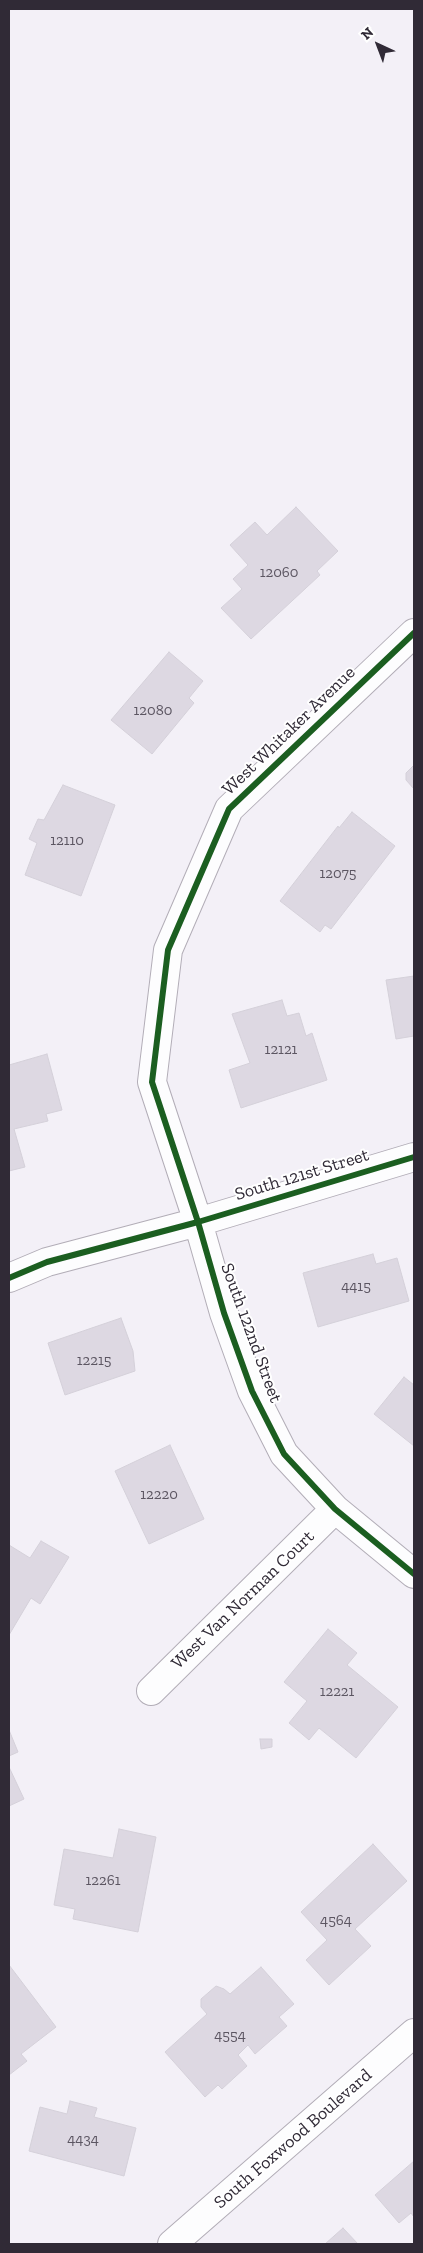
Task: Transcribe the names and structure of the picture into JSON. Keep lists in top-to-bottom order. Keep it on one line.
{"streets":{"street":["West Whitaker Avenue","South 121st Street","South 122nd Street","West Van Norman Court","South Foxwood Boulevard"]},"crossings":[["West Whitaker Avenue","South 121st Street"],["West Whitaker Avenue","South 122nd Street"],["South 121st Street","South 122nd Street"],["South 122nd Street","West Van Norman Court"]],"house_numbers":["12060","12080","12110","12075","12121","4415","12215","12220","12221","12261","4564","4554","4434"],"north":"top left"}
